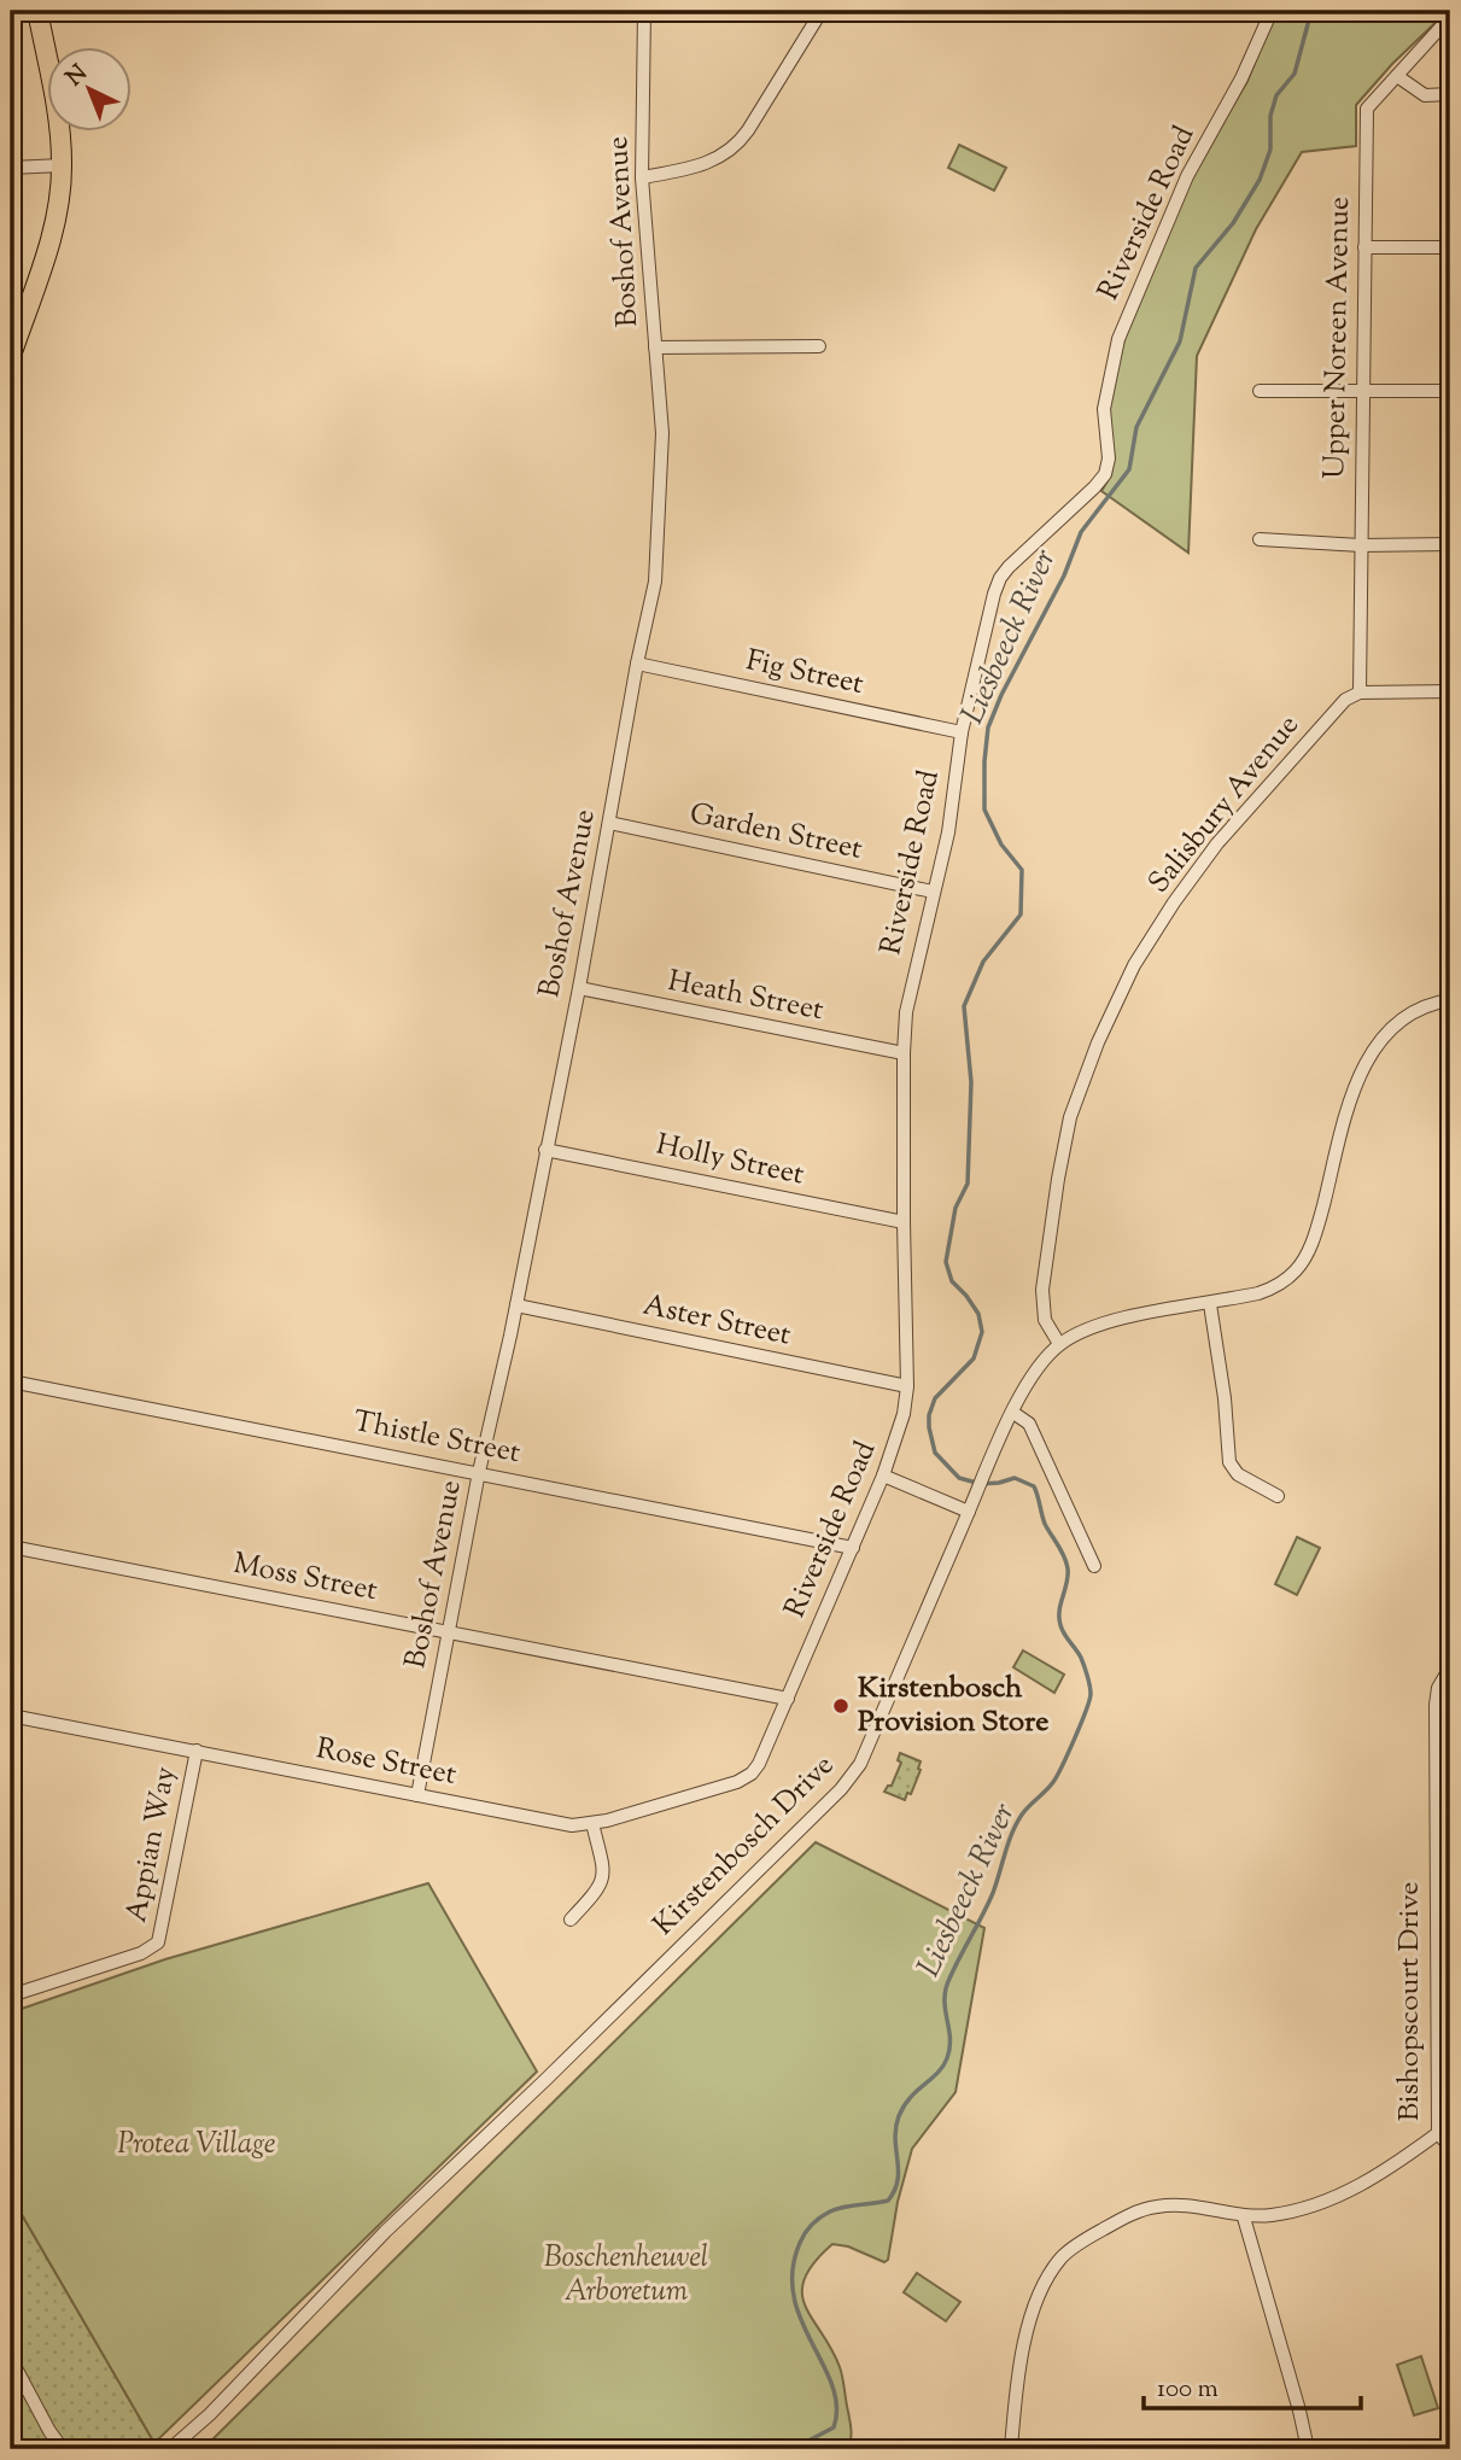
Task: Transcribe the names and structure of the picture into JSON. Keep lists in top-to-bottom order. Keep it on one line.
{"streets":{"street":["Riverside Road","Boshof Avenue","Upper Noreen Avenue","Fig Street","Salisbury Avenue","Garden Street","Heath Street","Holly Street","Aster Street","Thistle Street","Moss Street","Rose Street","Appian Way","Kirstenbosch Drive","Bishopscourt Drive"]},"crossings":[["Riverside Road","Fig Street"],["Riverside Road","Garden Street"],["Riverside Road","Heath Street"],["Riverside Road","Holly Street"],["Riverside Road","Aster Street"],["Riverside Road","Thistle Street"],["Riverside Road","Moss Street"],["Riverside Road","Rose Street"],["Boshof Avenue","Fig Street"],["Boshof Avenue","Garden Street"],["Boshof Avenue","Heath Street"],["Boshof Avenue","Holly Street"],["Boshof Avenue","Aster Street"],["Boshof Avenue","Thistle Street"],["Boshof Avenue","Moss Street"],["Boshof Avenue","Rose Street"],["Upper Noreen Avenue","Salisbury Avenue"],["Salisbury Avenue","Kirstenbosch Drive"],["Rose Street","Appian Way"]],"water":["Liesbeeck River"],"parks":["Protea Village","Boschenheuvel Arboretum"],"places":["Kirstenbosch Provision Store"],"scale_bar":"100 m","north":"top left"}
